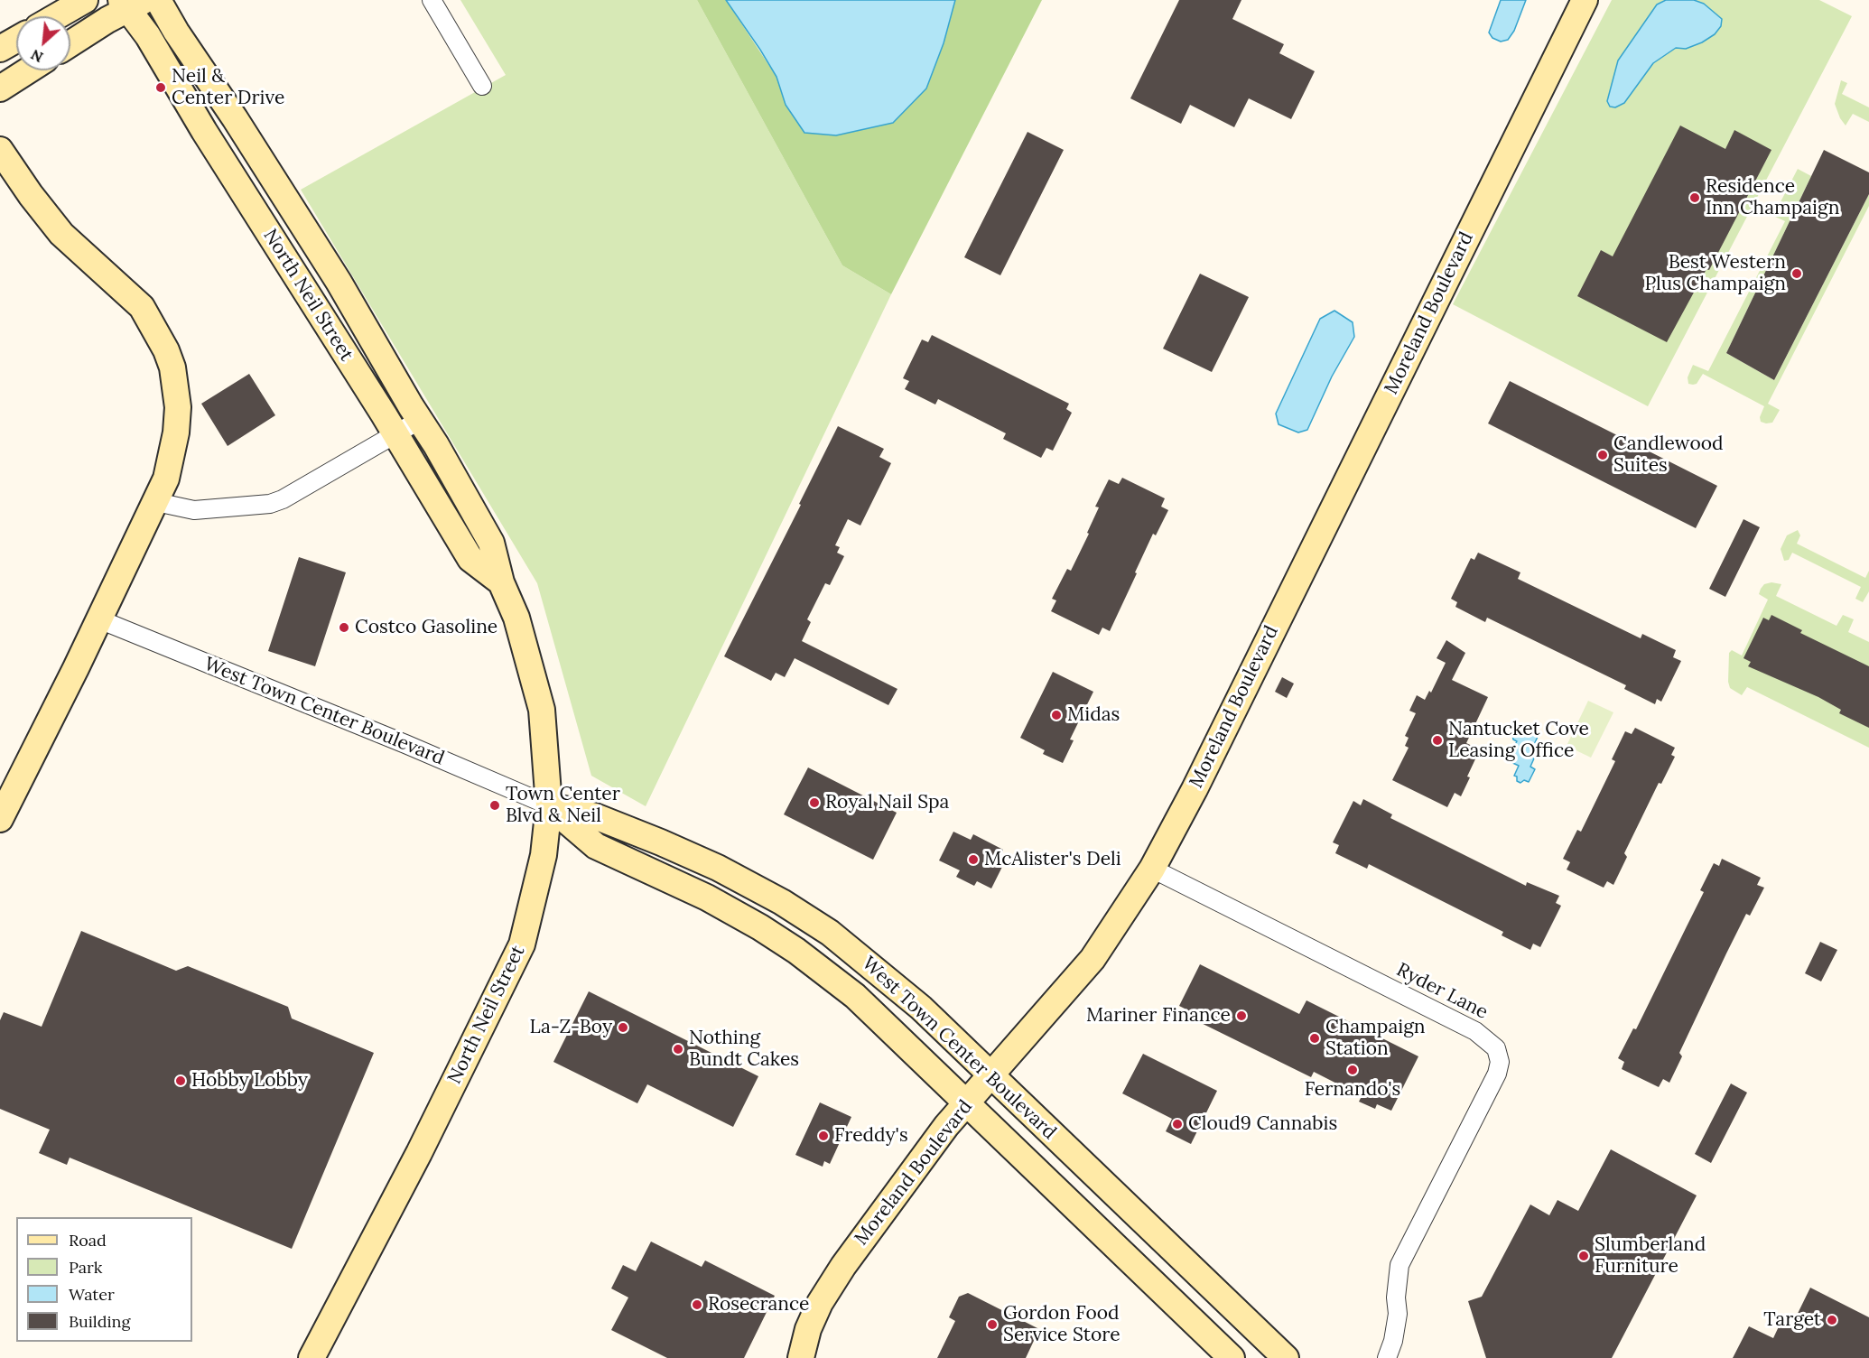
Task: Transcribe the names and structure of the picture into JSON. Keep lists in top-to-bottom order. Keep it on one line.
{"streets":{"main road":["North Neil Street","Moreland Boulevard","West Town Center Boulevard"],"street":["Ryder Lane"]},"crossings":[["North Neil Street","West Town Center Boulevard"],["Moreland Boulevard","West Town Center Boulevard"],["Moreland Boulevard","Ryder Lane"]],"places":["Neil & Center Drive","Residence Inn Champaign","Best Western Plus Champaign","Candlewood Suites","Costco Gasoline","Midas","Nantucket Cove Leasing Office","Royal Nail Spa","Town Center Blvd & Neil","McAlister's Deli","Mariner Finance","La-Z-Boy","Champaign Station","Nothing Bundt Cakes","Fernando's","Hobby Lobby","Cloud9 Cannabis","Freddy's","Slumberland Furniture","Rosecrance","Target","Gordon Food Service Store"],"legend":["Road","Park","Water","Building"],"north":"bottom left"}
